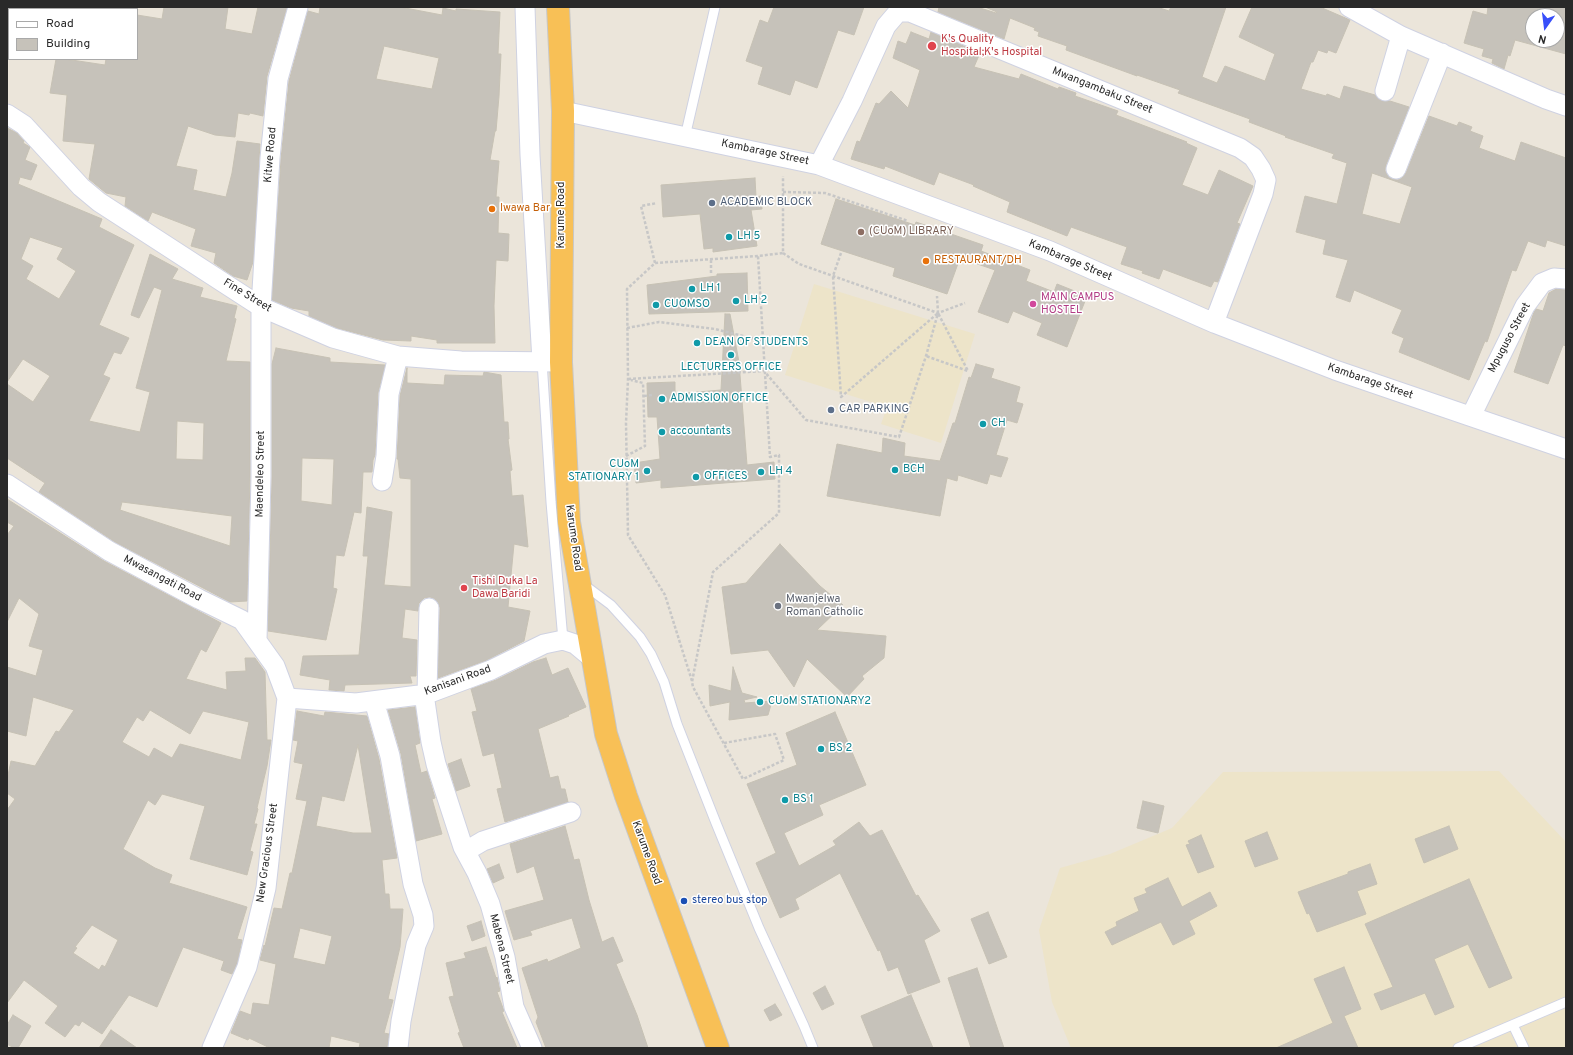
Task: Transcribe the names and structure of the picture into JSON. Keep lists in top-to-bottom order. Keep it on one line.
{"streets":{"highway":["Karume Road"],"street":["Mwangambaku Street","Kambarage Street","Kitwe Road","Fine Street","Mpuguso Street","Maendeleo Street","Mwasangati Road","Kanisani Road","New Gracious Street","Mabena Street"]},"crossings":[["Mwangambaku Street","Kambarage Street"],["Kambarage Street","Karume Road"],["Kambarage Street","Mpuguso Street"],["Kitwe Road","Fine Street"],["Kitwe Road","Maendeleo Street"],["Karume Road","Fine Street"],["Fine Street","Maendeleo Street"],["Maendeleo Street","Mwasangati Road"],["Mwasangati Road","Kanisani Road"],["Mwasangati Road","New Gracious Street"],["Kanisani Road","New Gracious Street"],["Kanisani Road","Mabena Street"]],"places":["K's Quality Hospital;K's Hospital","ACADEMIC BLOCK","Iwawa Bar","(CUoM) LIBRARY","LH 5","RESTAURANT/DH","LH 1","LH 2","MAIN CAMPUS HOSTEL","CUOMSO","DEAN OF STUDENTS","LECTURERS OFFICE","ADMISSION OFFICE","CAR PARKING","CH","accountants","BCH","CUoM STATIONARY 1","LH 4","OFFICES","Tishi Duka La Dawa Baridi","Mwanjelwa Roman Catholic","CUoM STATIONARY2","BS 2","BS 1","stereo bus stop"],"legend":["Road","Building"],"north":"bottom"}
